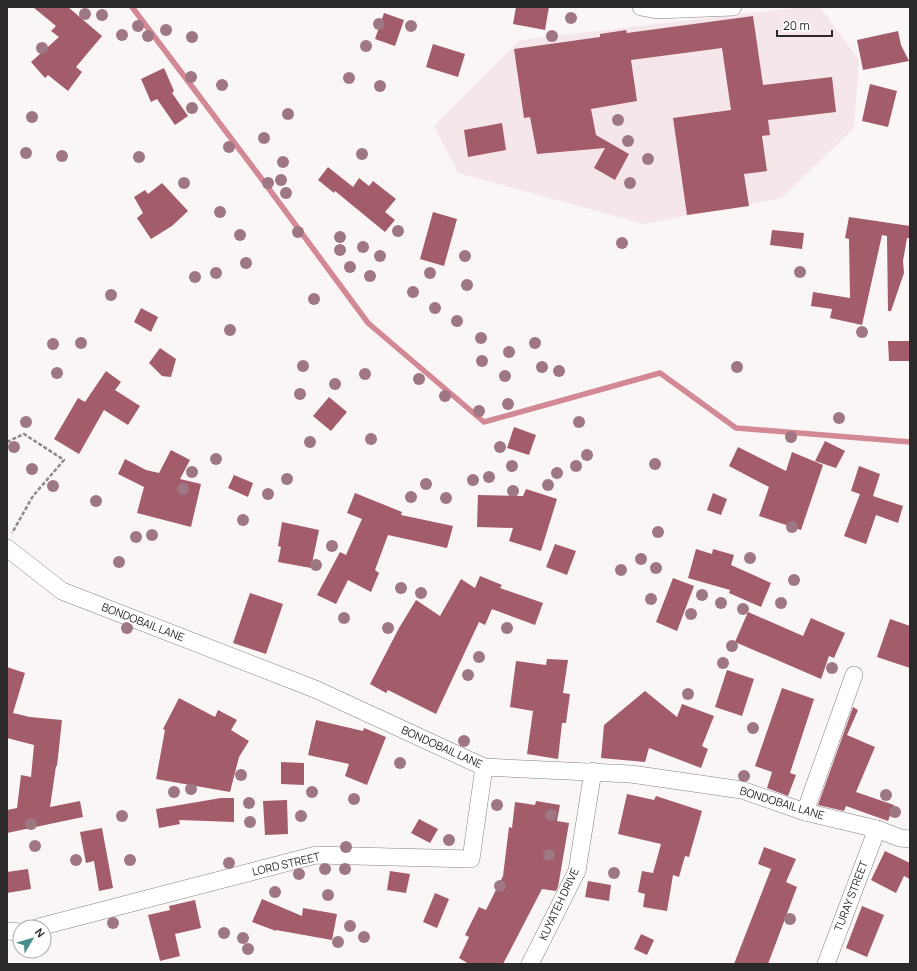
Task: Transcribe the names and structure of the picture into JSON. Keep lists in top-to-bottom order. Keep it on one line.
{"streets":{"street":["BONDOBAIL LANE","LORD STREET","TURAY STREET","KUYATEH DRIVE"]},"crossings":[["BONDOBAIL LANE","LORD STREET"],["BONDOBAIL LANE","TURAY STREET"],["BONDOBAIL LANE","KUYATEH DRIVE"]],"scale_bar":"20 m","north":"top right"}
